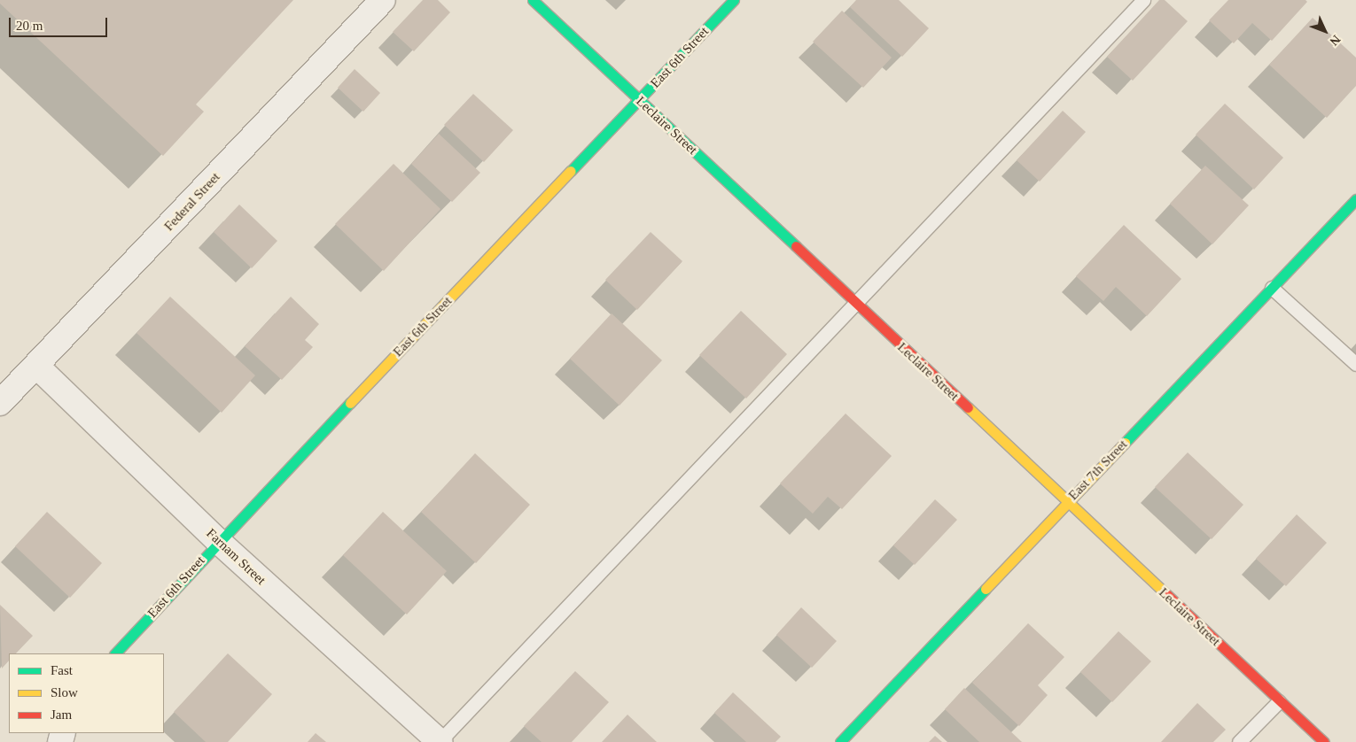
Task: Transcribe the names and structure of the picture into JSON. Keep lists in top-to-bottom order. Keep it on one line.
{"streets":{"street":["East 6th Street","Leclaire Street","Federal Street","East 7th Street","Farnam Street"]},"crossings":[["East 6th Street","Leclaire Street"],["East 6th Street","Farnam Street"],["Leclaire Street","East 7th Street"],["Federal Street","Farnam Street"]],"legend":["Fast","Slow","Jam"],"scale_bar":"20 m","north":"bottom right"}
